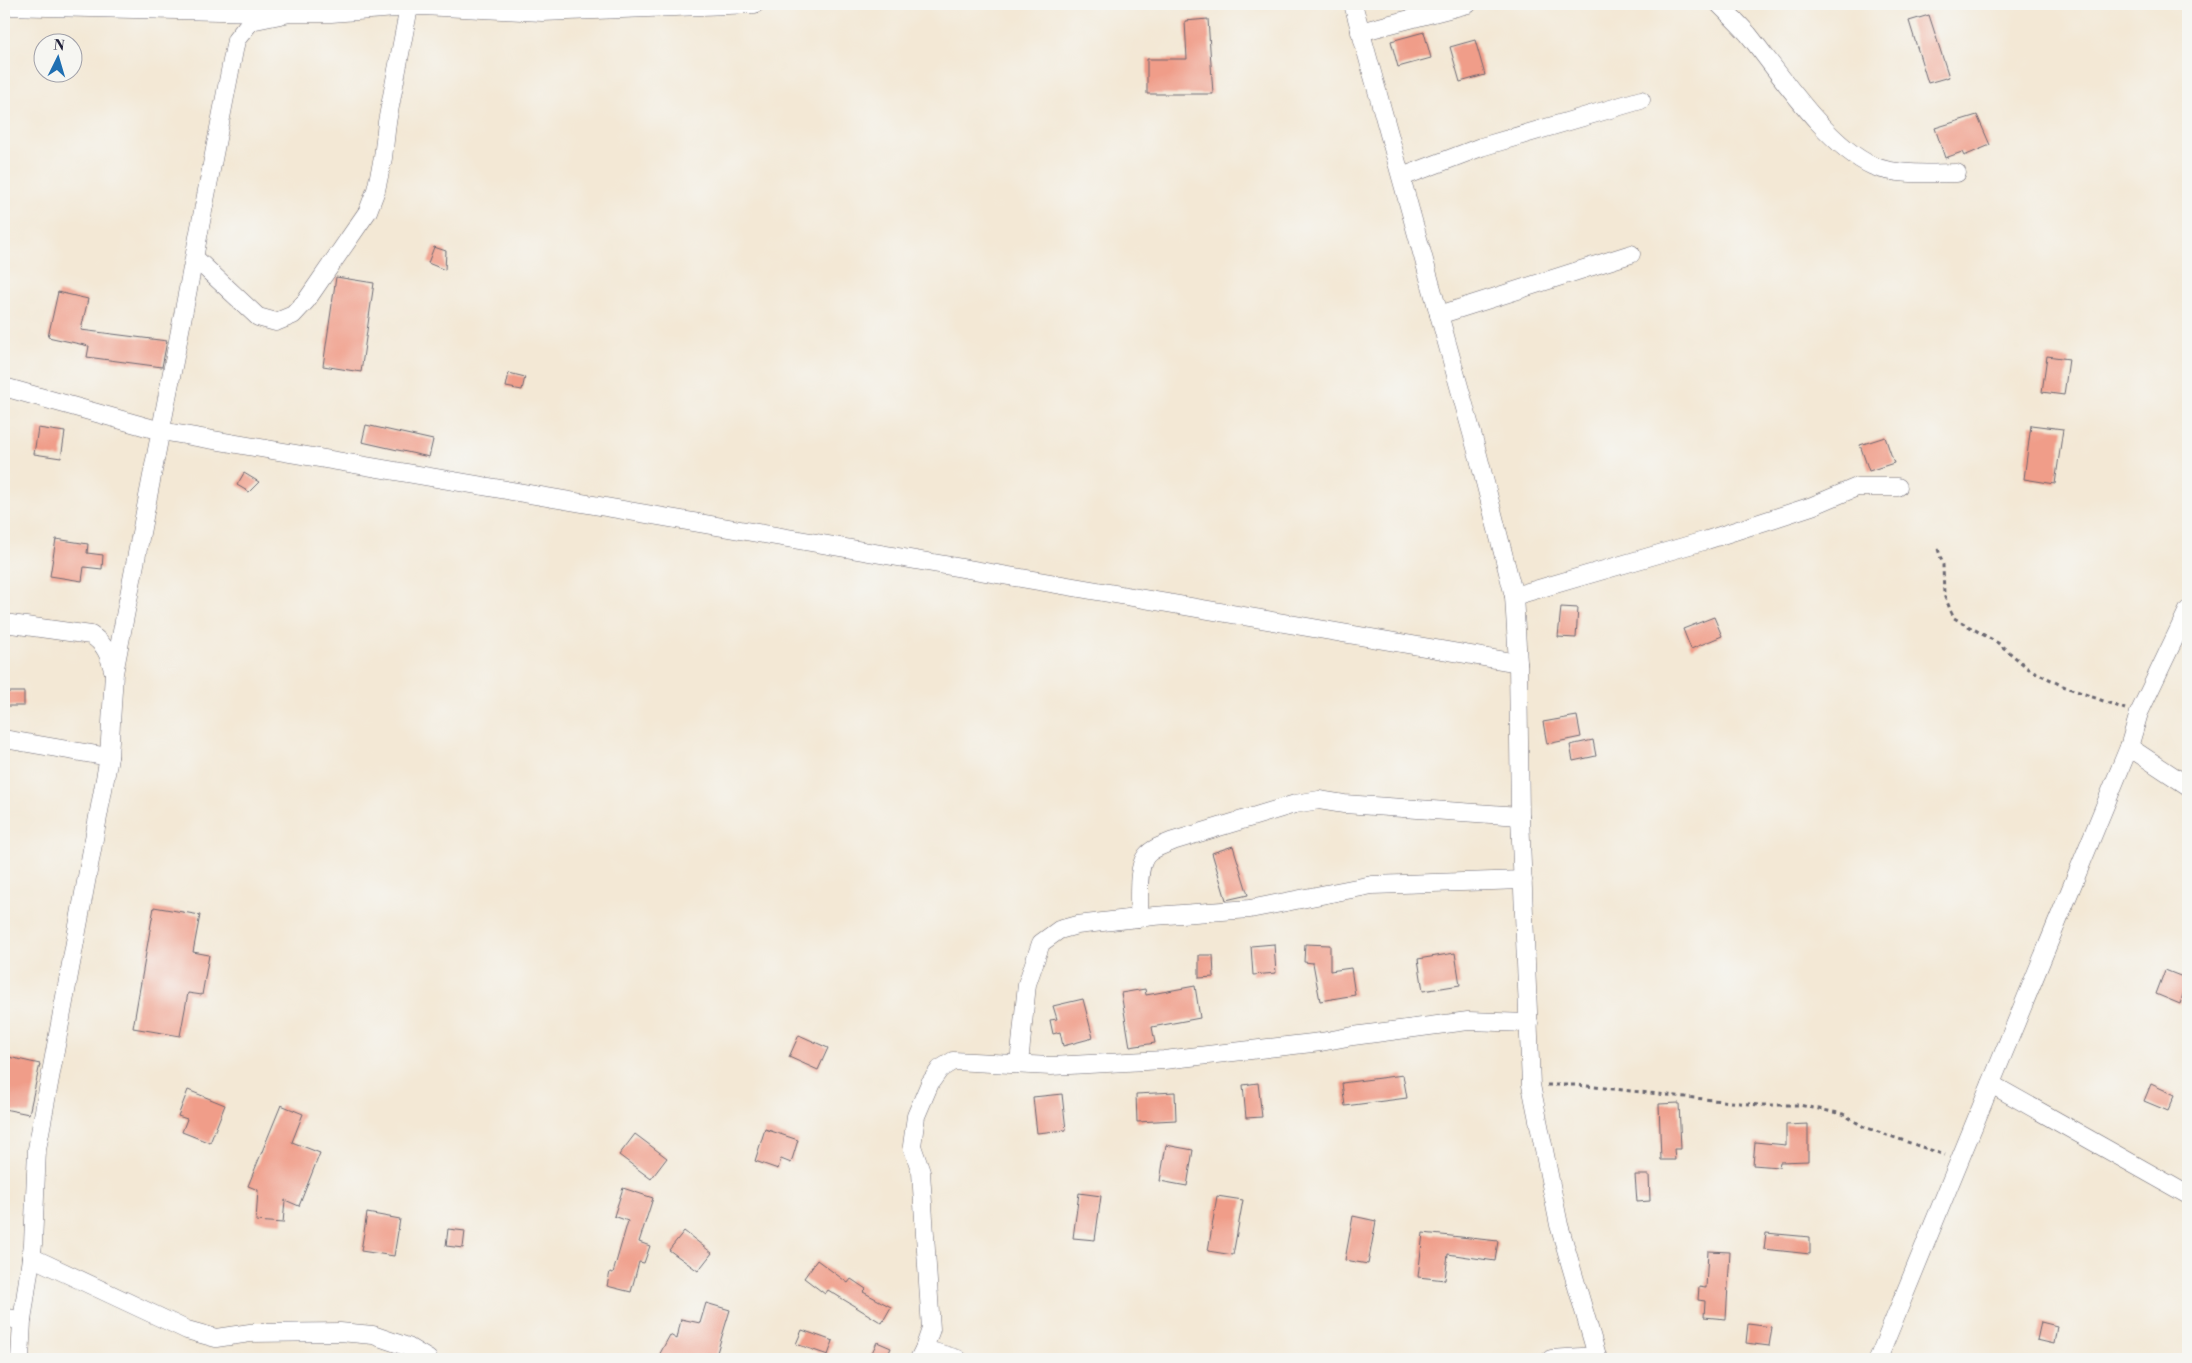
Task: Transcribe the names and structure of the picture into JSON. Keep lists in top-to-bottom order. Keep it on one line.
{"north":"top"}
